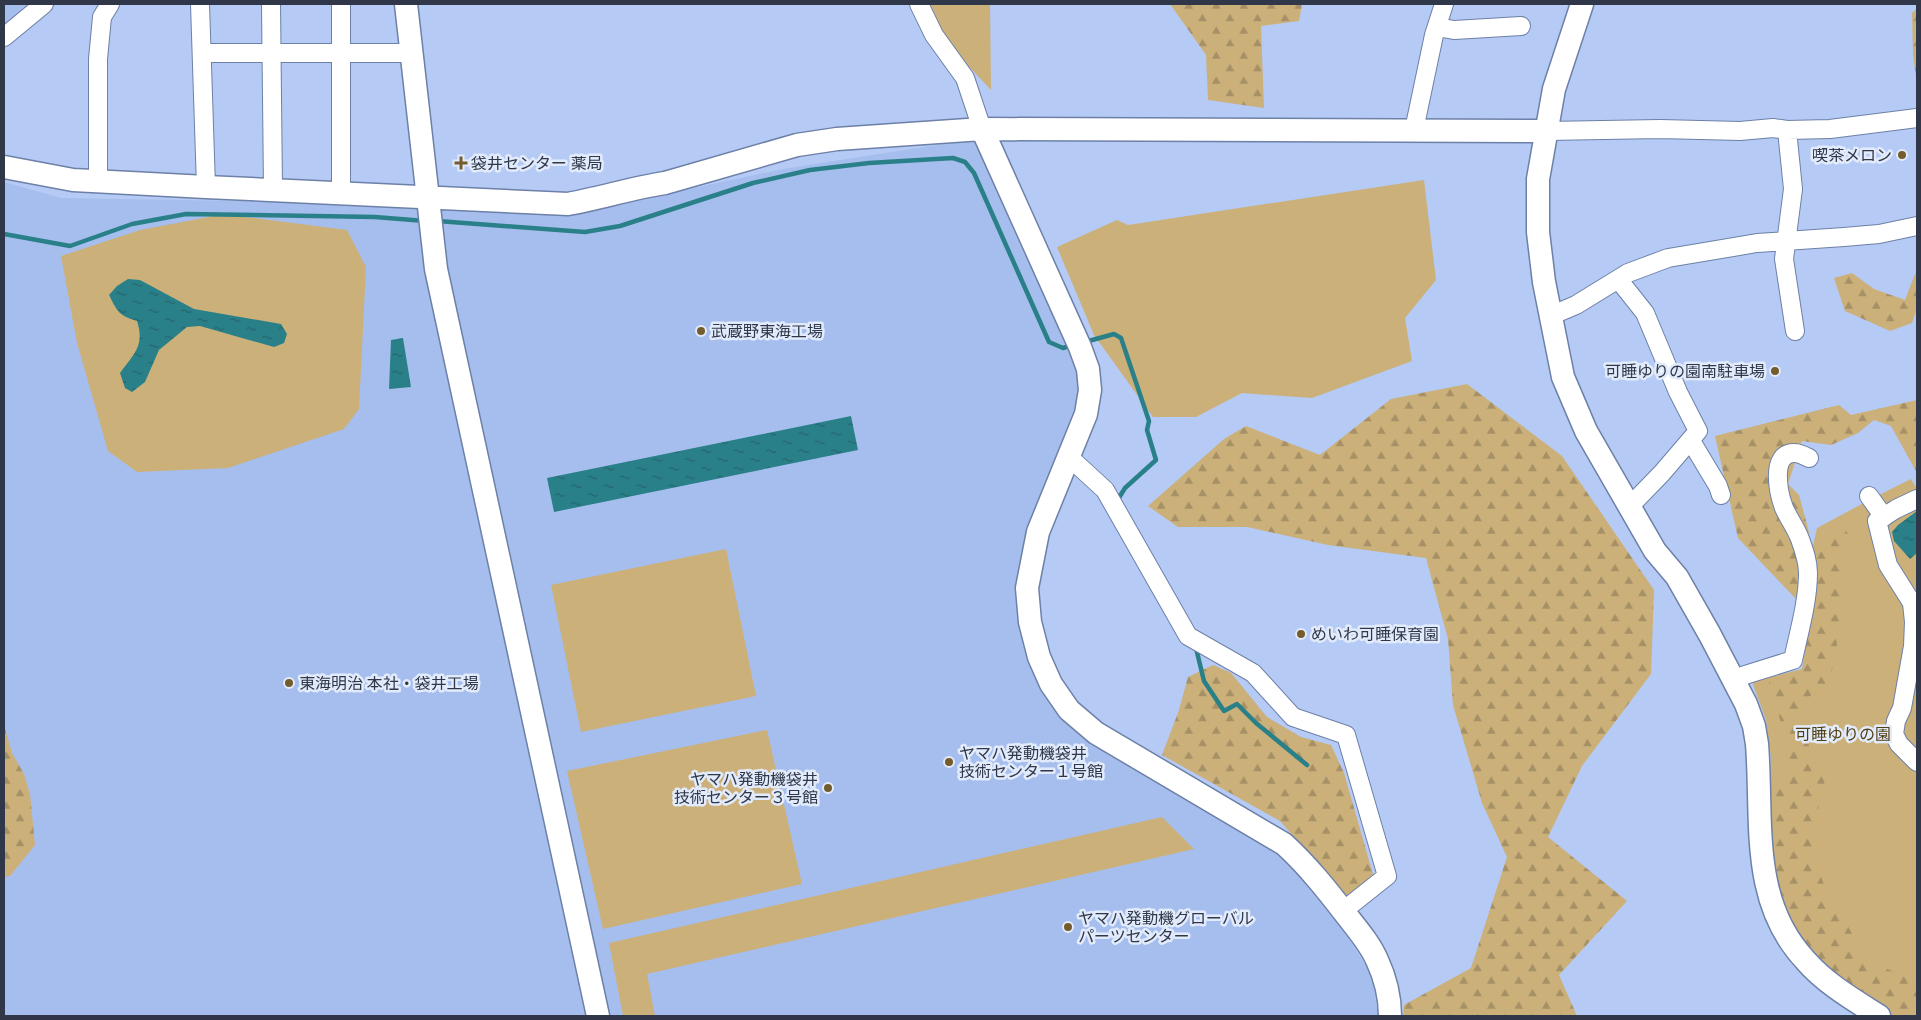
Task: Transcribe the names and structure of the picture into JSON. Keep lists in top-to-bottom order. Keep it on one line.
{"parks":["可睡ゆりの園"],"places":{"other":["喫茶メロン","武蔵野東海工場","可睡ゆりの園南駐車場","めいわ可睡保育園","東海明治 本社・袋井工場","ヤマハ発動機袋井 技術センター１号館","ヤマハ発動機袋井 技術センター３号館","ヤマハ発動機グローバル パーツセンター"],"health":["袋井センター 薬局"]}}
